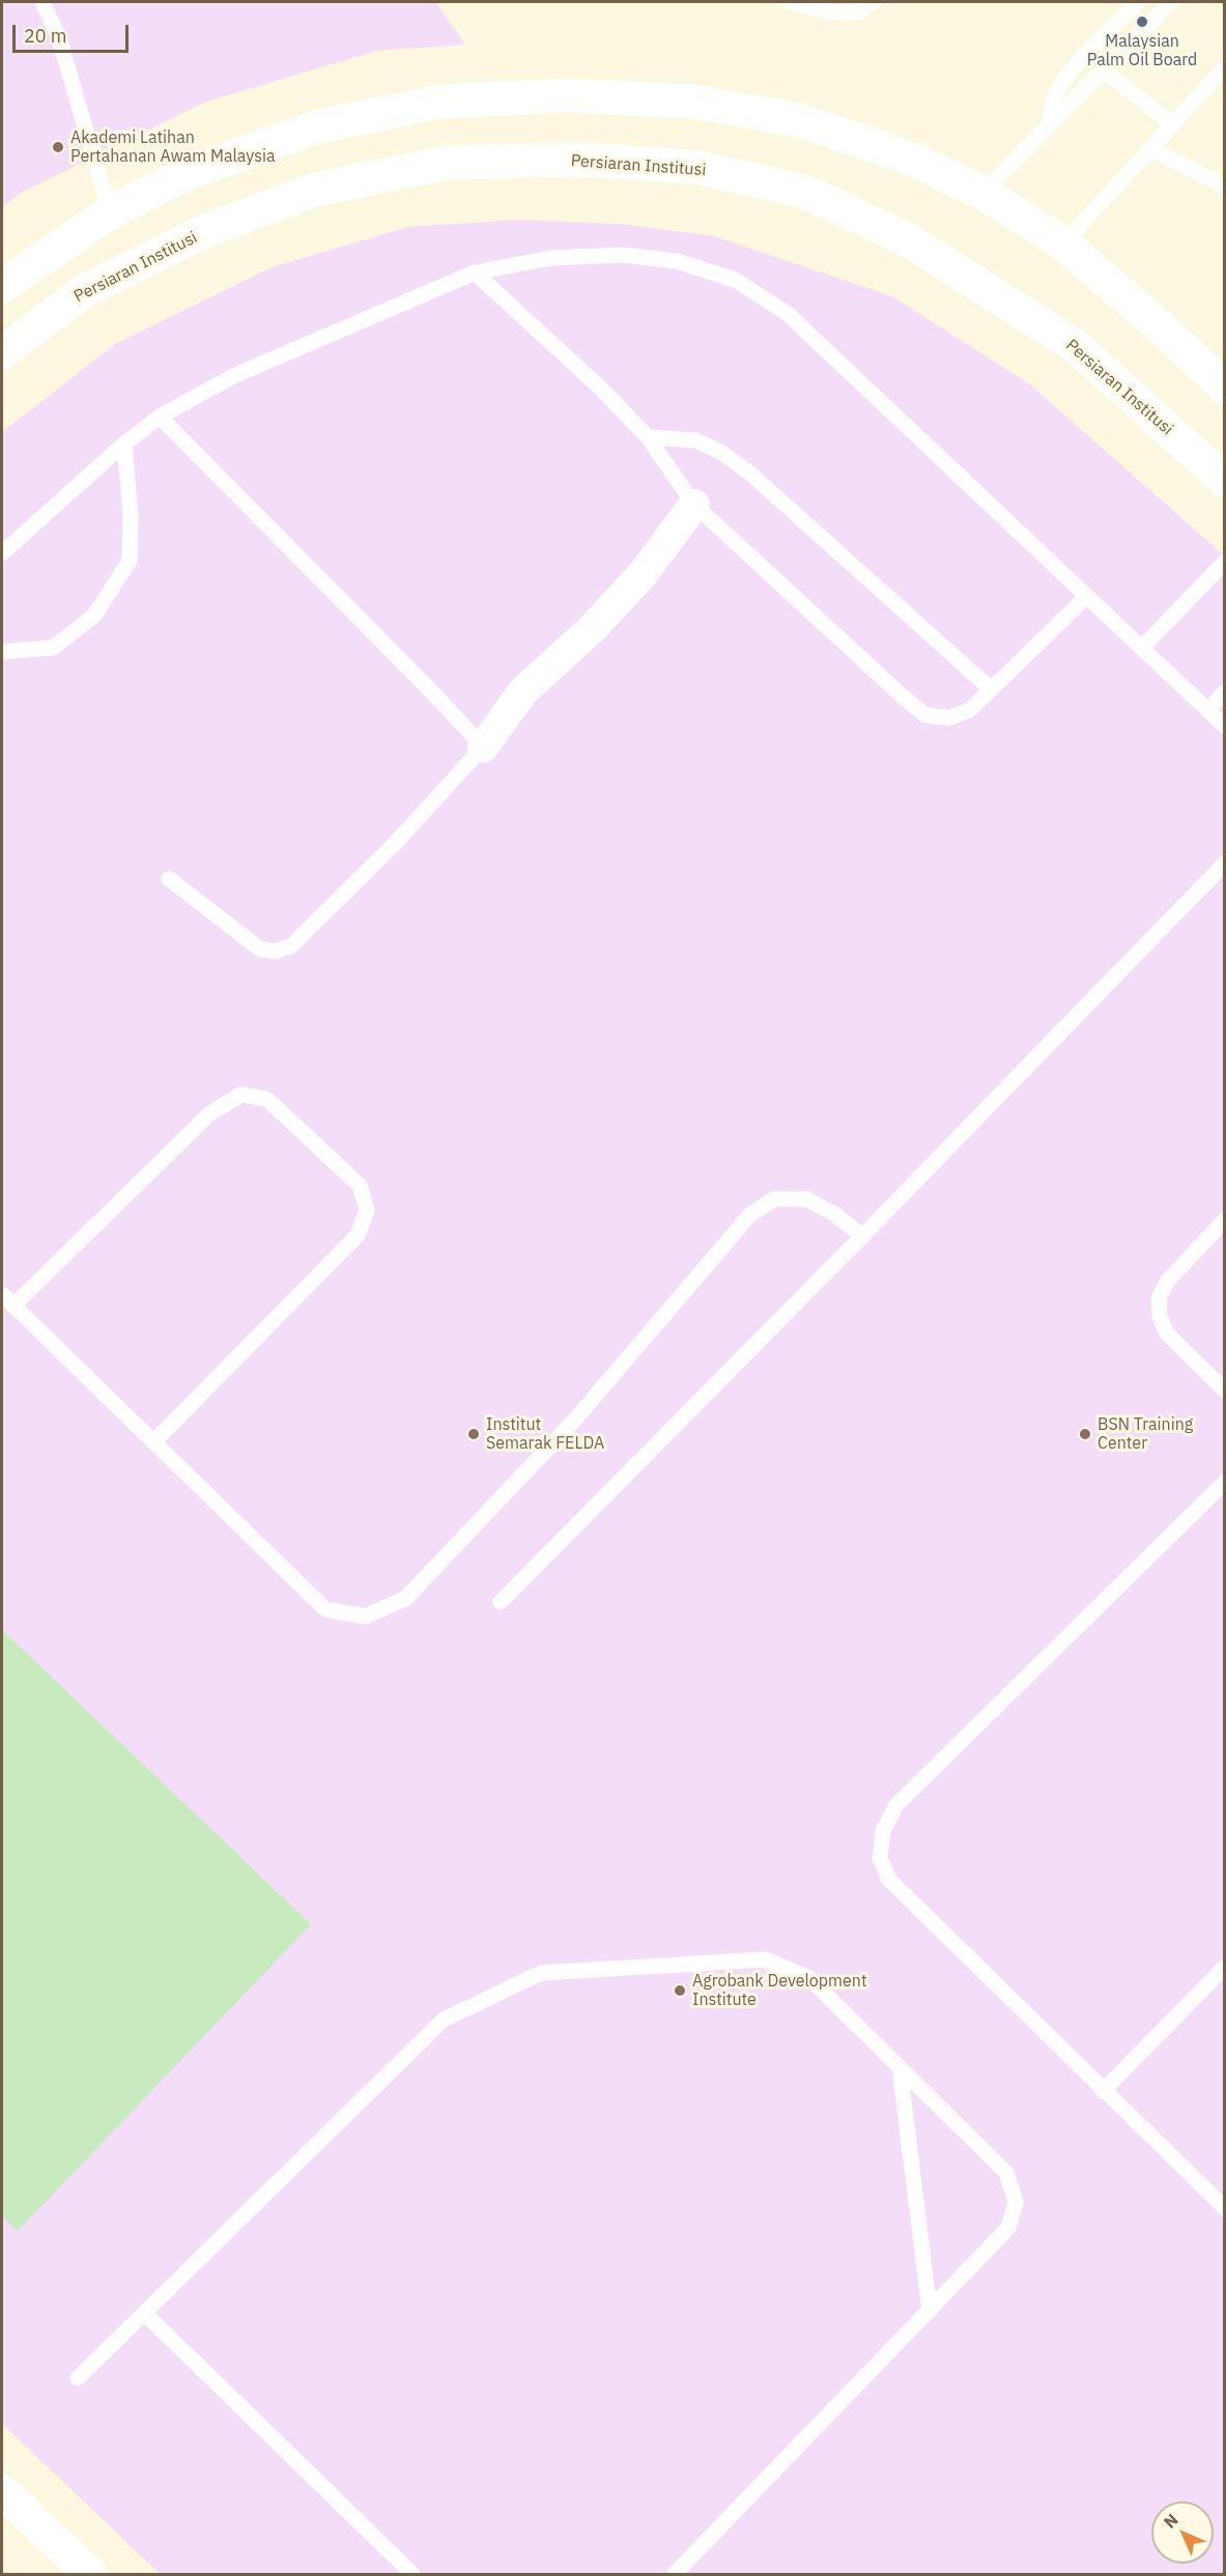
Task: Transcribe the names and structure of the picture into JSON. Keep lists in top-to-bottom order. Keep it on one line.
{"streets":{"street":["Persiaran Institusi"]},"places":["Malaysian Palm Oil Board","Akademi Latihan Pertahanan Awam Malaysia","Institut Semarak FELDA","BSN Training Center","Agrobank Development Institute"],"scale_bar":"20 m","north":"top left"}
